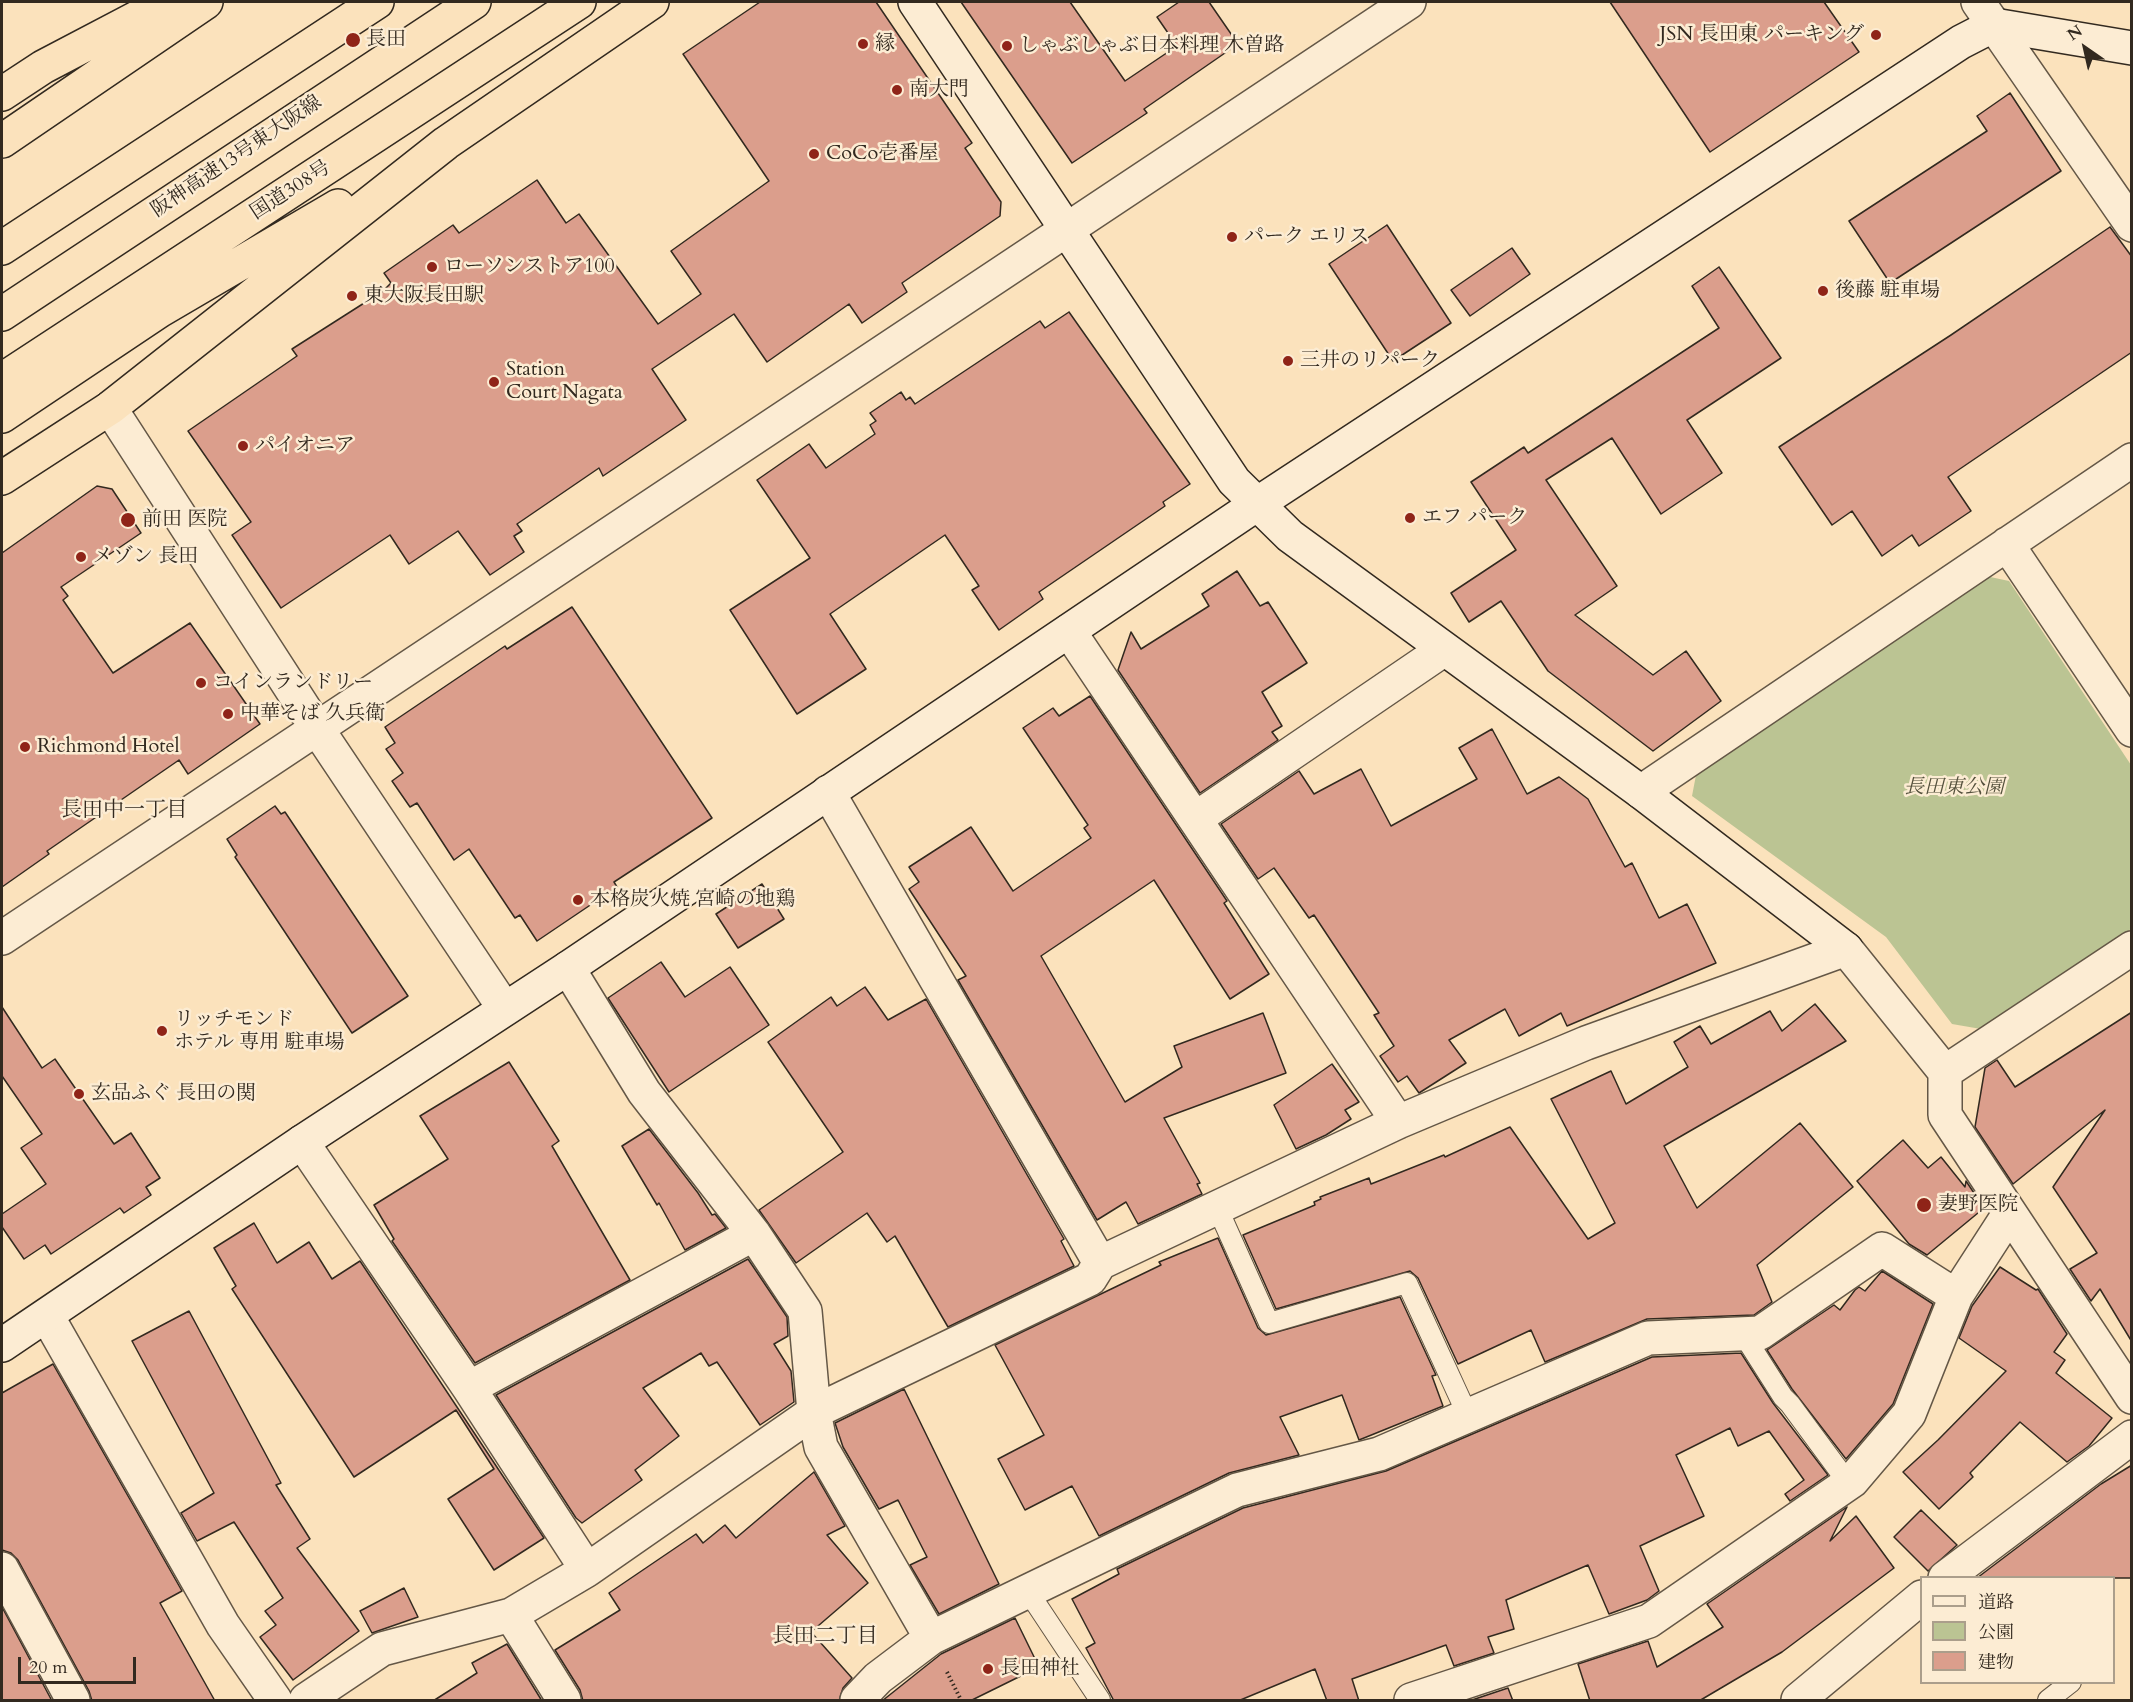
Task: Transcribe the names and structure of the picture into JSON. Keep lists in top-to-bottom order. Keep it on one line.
{"streets":{"highway":["阪神高速13号東大阪線","国道308号"]},"districts":["長田中一丁目","長田二丁目"],"parks":["長田東公園"],"places":["JSN 長田東 パーキング","長田","縁","しゃぶしゃぶ日本料理 木曽路","南大門","CoCo壱番屋","パーク エリス","ローソンストア100","後藤 駐車場","東大阪長田駅","三井のリパーク","Station Court Nagata","パイオニア","エフ パーク","前田 医院","メゾン 長田","コインランドリー","中華そば 久兵衛","Richmond Hotel","本格炭火焼 宮崎の地鶏","リッチモンド ホテル 専用 駐車場","玄品ふぐ 長田の関","妻野医院","長田神社"],"legend":["道路","公園","建物"],"scale_bar":"20 m","north":"top left"}
